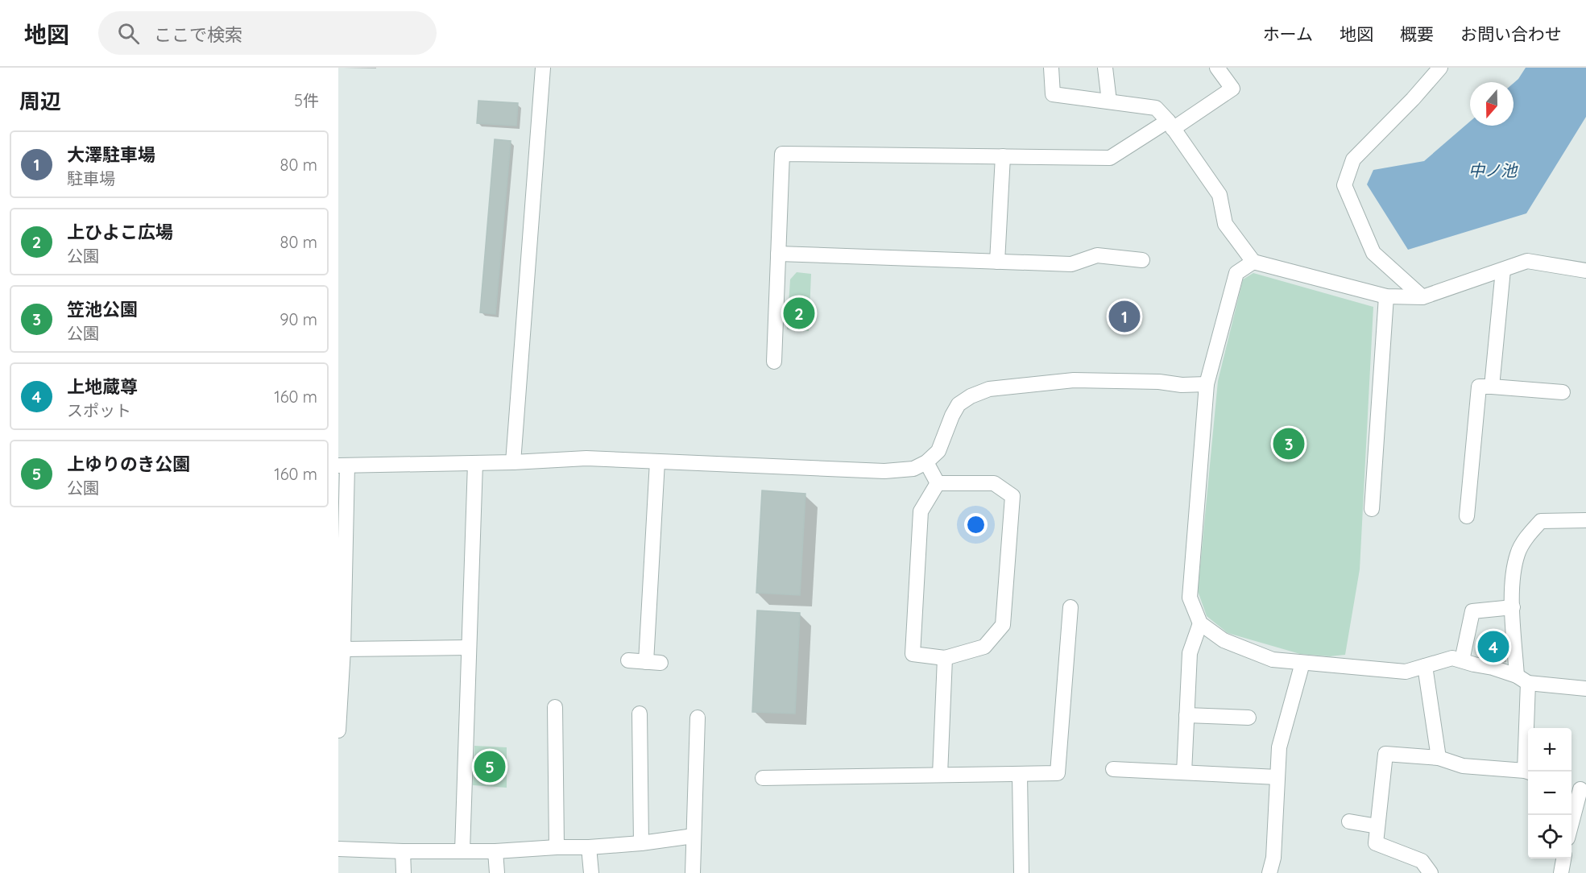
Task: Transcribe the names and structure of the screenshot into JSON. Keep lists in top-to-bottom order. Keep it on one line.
{"water":["中ノ池"],"north":"bottom","page":{"header":"地図","search":"ここで検索","nav":["ホーム","地図","概要","お問い合わせ"],"heading":["周辺","5件"],"list":[{"mark":"1","name":"大澤駐車場","note":"駐車場","value":"80 m"},{"mark":"2","name":"上ひよこ広場","note":"公園","value":"80 m"},{"mark":"3","name":"笠池公園","note":"公園","value":"90 m"},{"mark":"4","name":"上地蔵尊","note":"スポット","value":"160 m"},{"mark":"5","name":"上ゆりのき公園","note":"公園","value":"160 m"}],"pins":["2","1","3","4","5"],"map_buttons":["+","−"]}}
